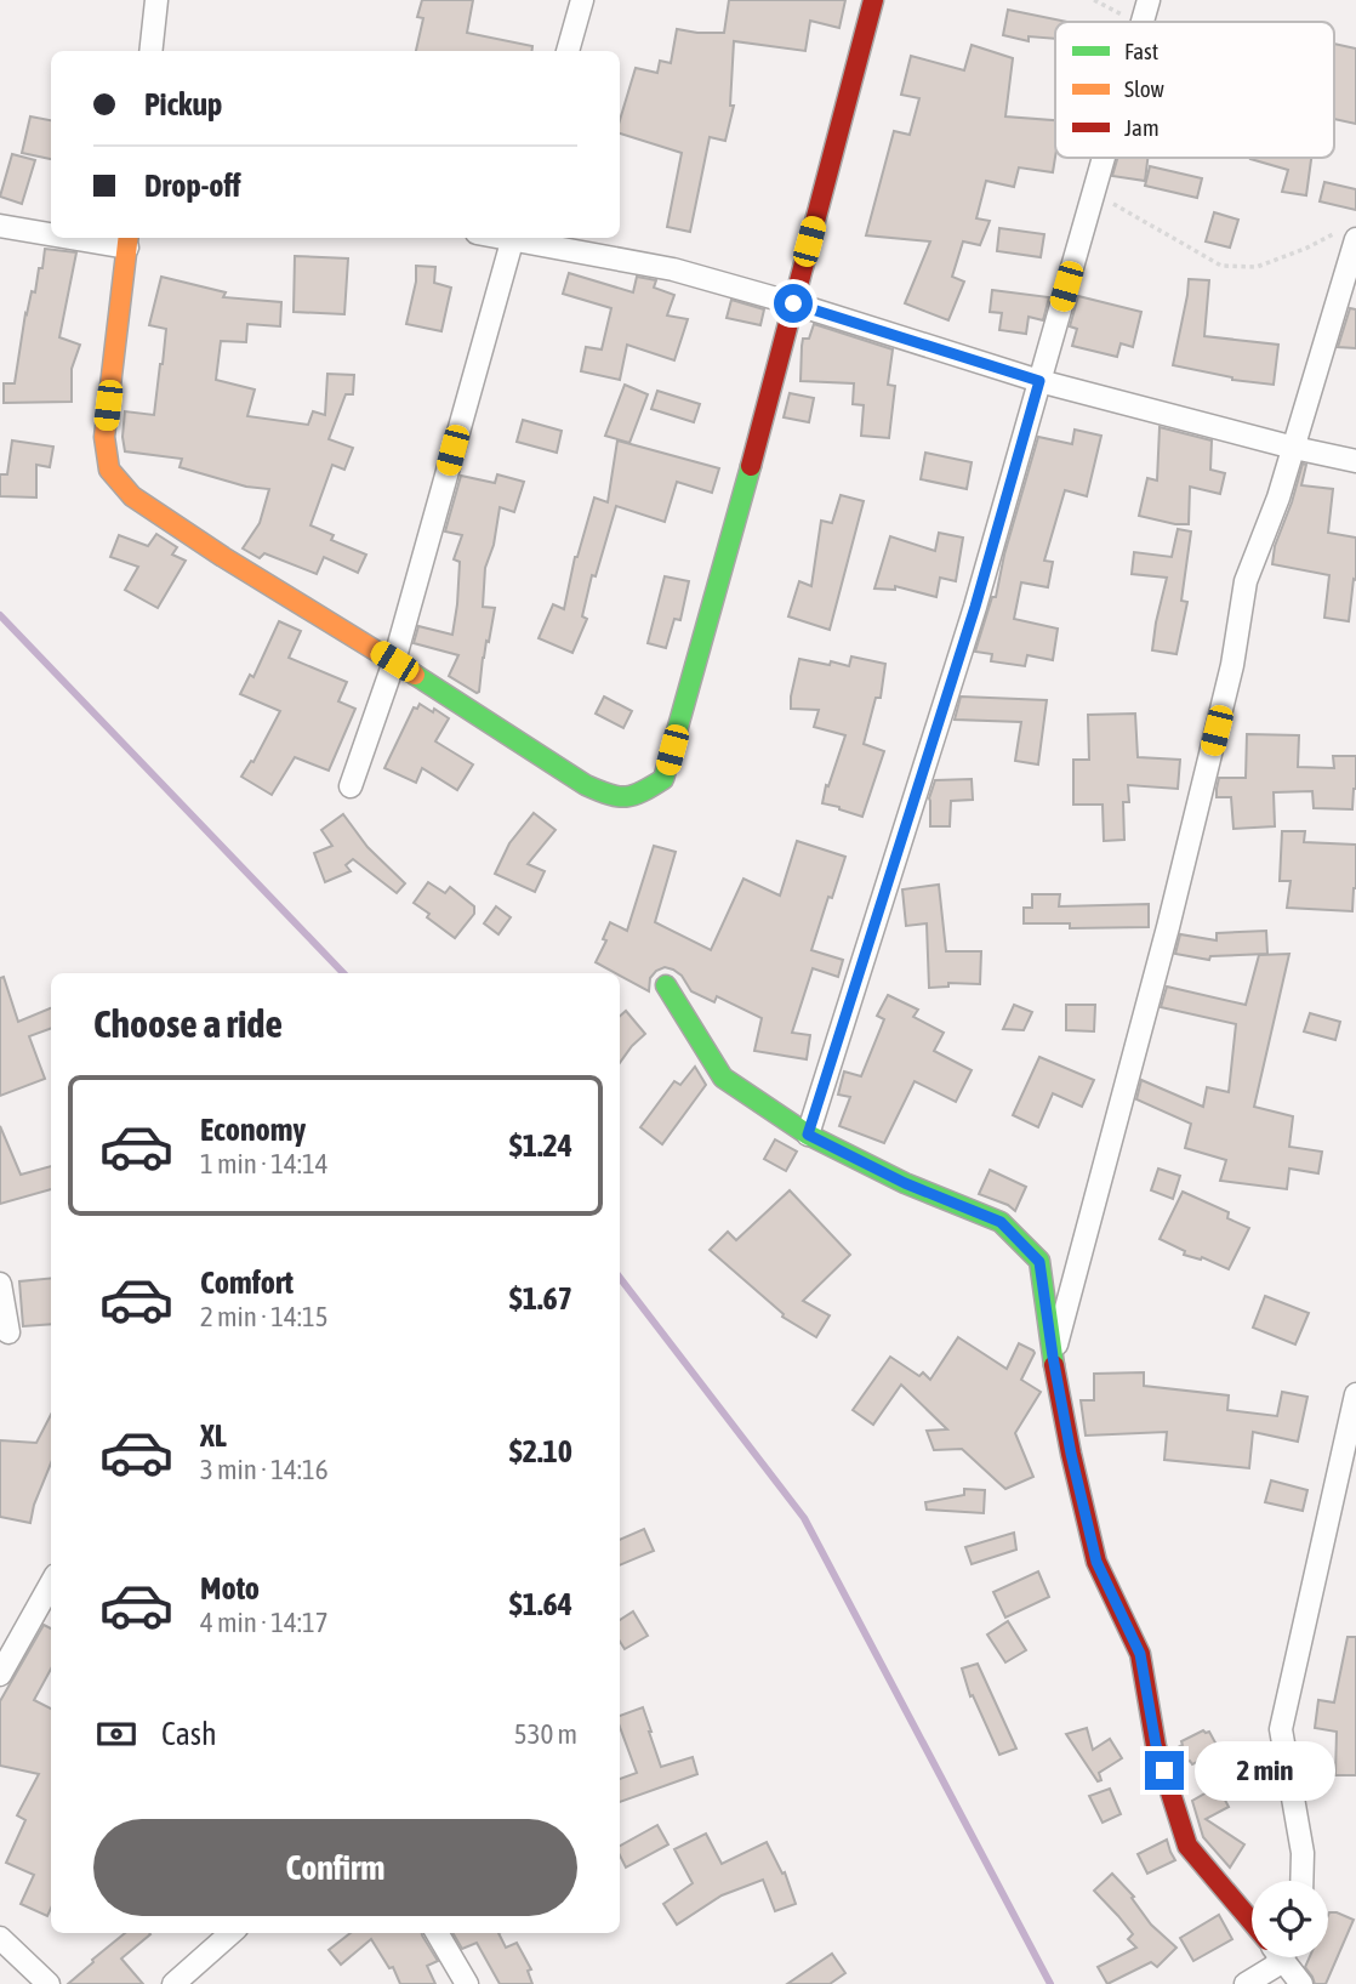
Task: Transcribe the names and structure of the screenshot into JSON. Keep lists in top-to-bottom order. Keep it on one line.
{"legend":["Fast","Slow","Jam"],"page":{"banner":["Pickup","Drop-off"],"heading":"Choose a ride","list":[{"name":"Economy","note":"1 min · 14:14","value":"$1.24"},{"name":"Comfort","note":"2 min · 14:15","value":"$1.67"},{"name":"XL","note":"3 min · 14:16","value":"$2.10"},{"name":"Moto","note":"4 min · 14:17","value":"$1.64"}],"pay":["Cash","530 m"],"bubble":"2 min","buttons":"Confirm"}}
